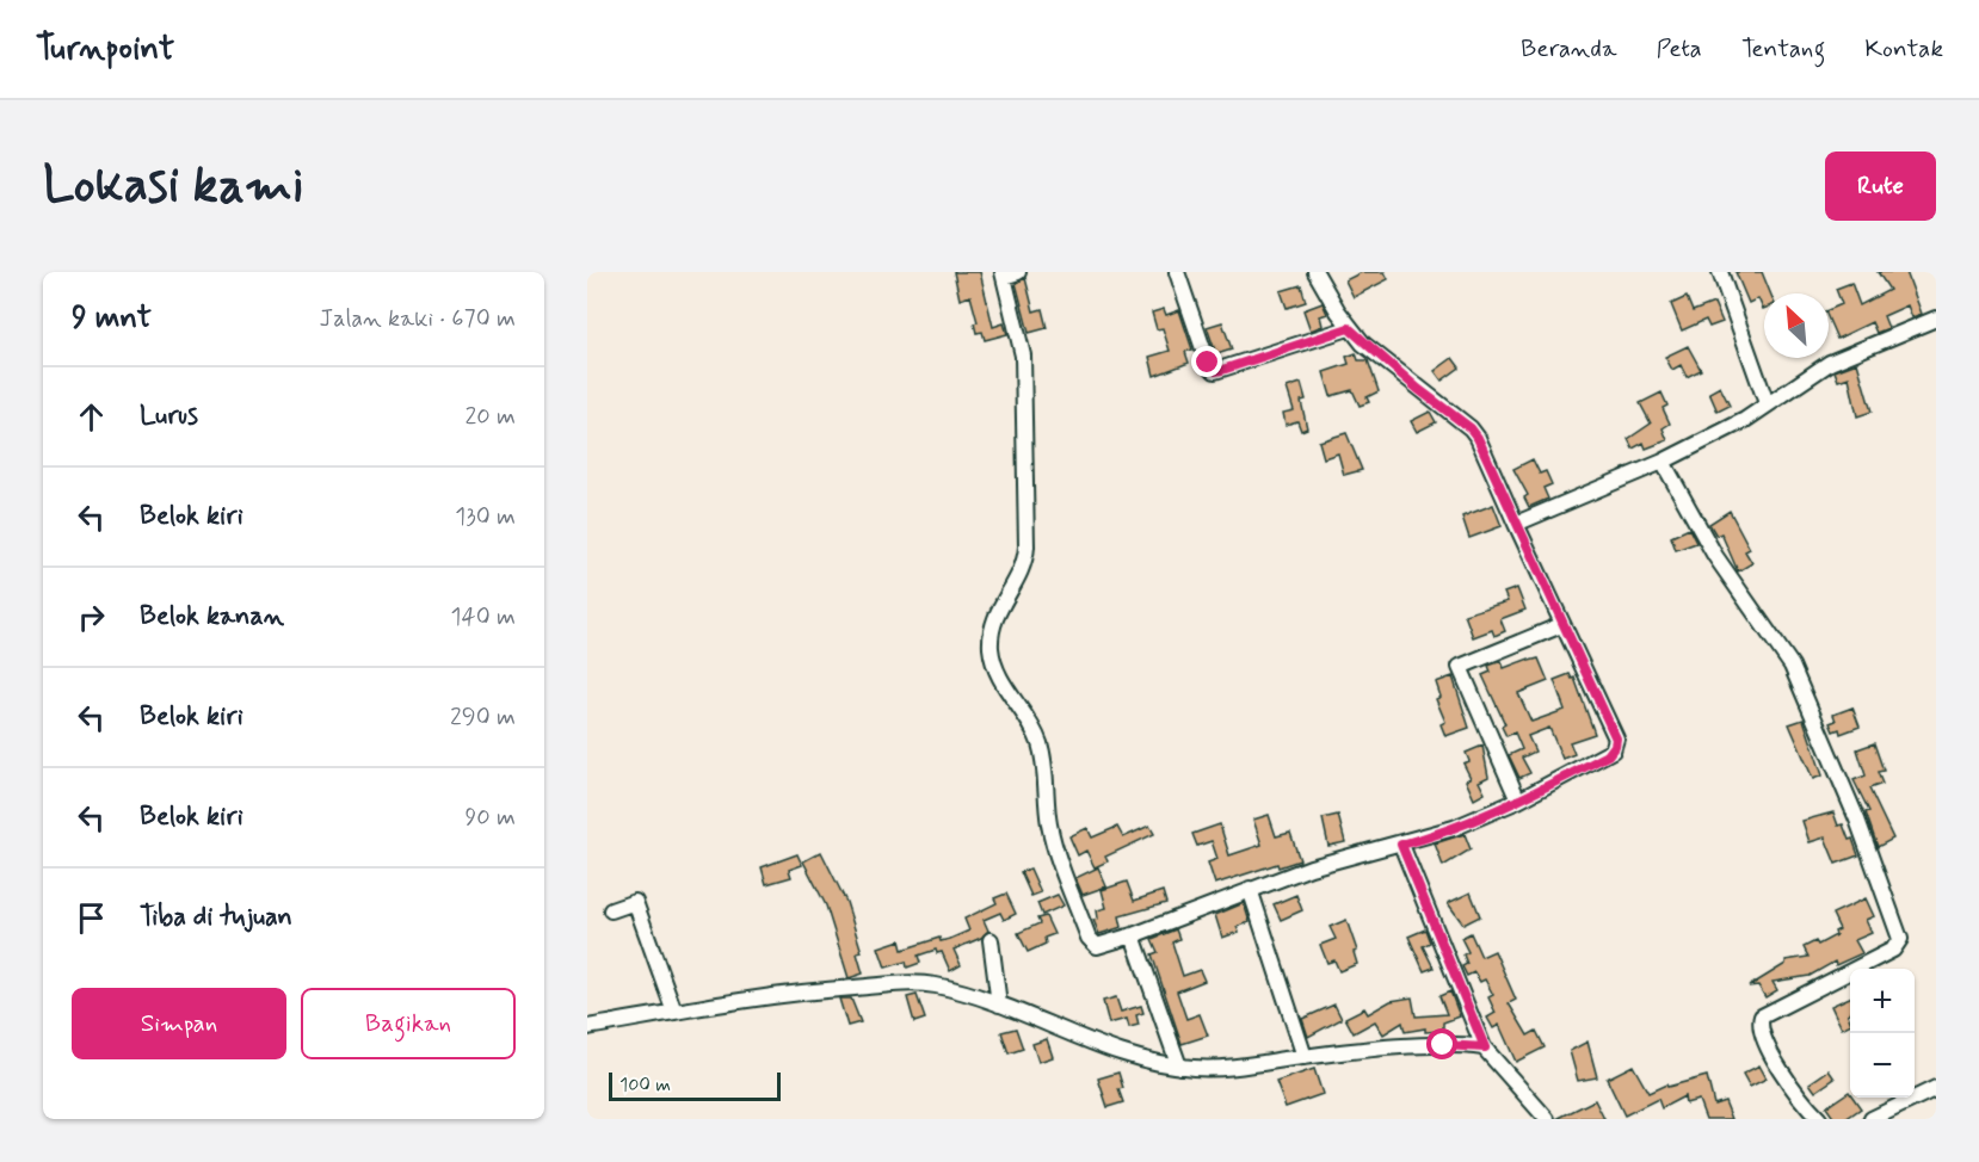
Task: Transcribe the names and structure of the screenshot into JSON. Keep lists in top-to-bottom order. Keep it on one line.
{"scale_bar":"100 m","north":"top left","page":{"header":"Turnpoint","nav":["Beranda","Peta","Tentang","Kontak"],"buttons":["Rute",["Simpan","Bagikan"]],"title":"Lokasi kami","heading":["9 mnt","Jalan kaki · 670 m"],"list":[["Lurus","20 m"],["Belok kiri","130 m"],["Belok kanan","140 m"],["Belok kiri","290 m"],["Belok kiri","90 m"],"Tiba di tujuan"],"map_buttons":["+","−"],"scale":"100 m"}}
